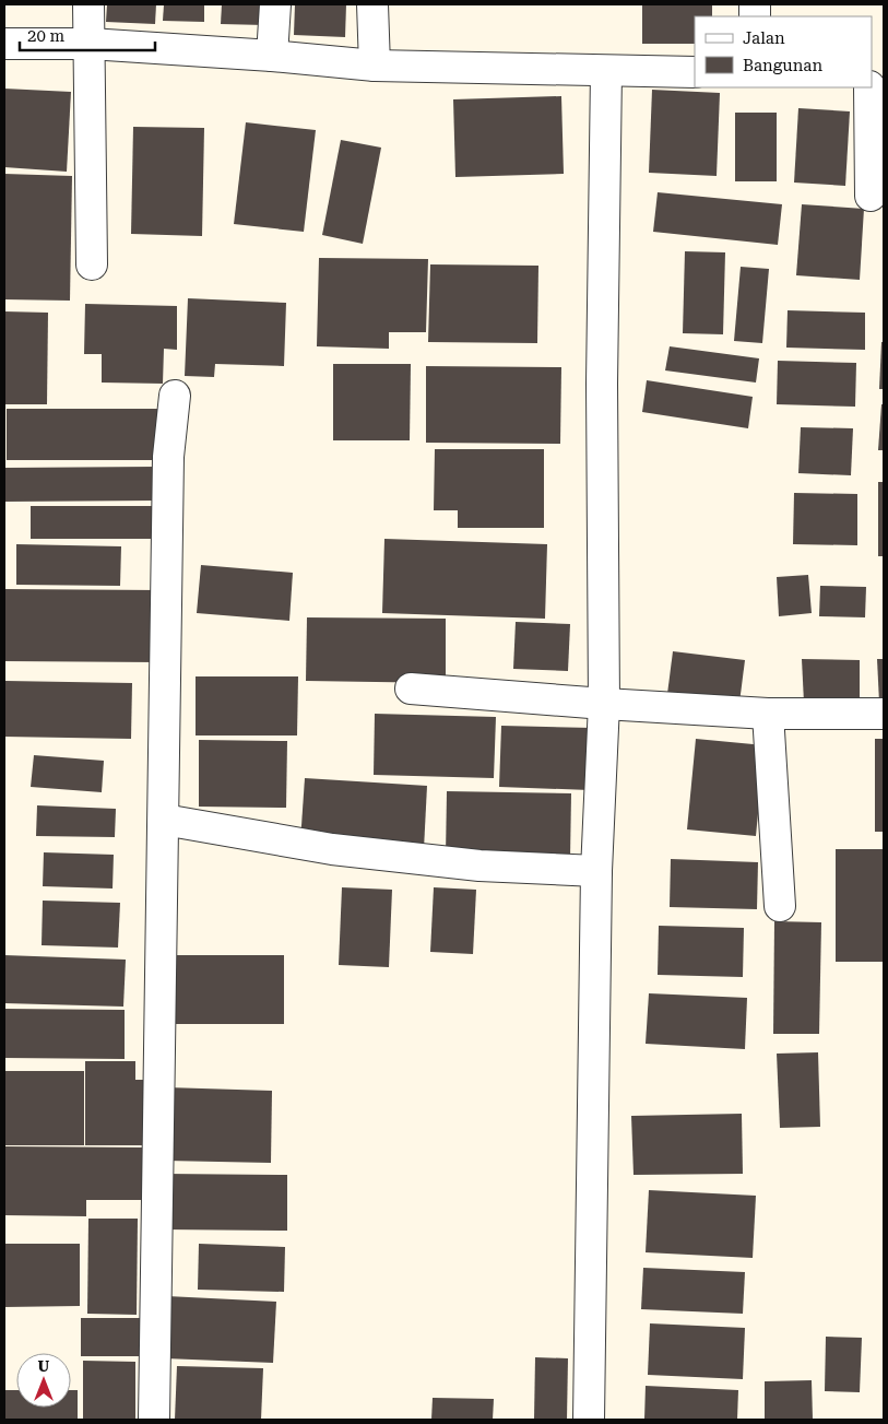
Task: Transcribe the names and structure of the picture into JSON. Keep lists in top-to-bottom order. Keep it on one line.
{"legend":["Jalan","Bangunan"],"scale_bar":"20 m","north":"top"}
